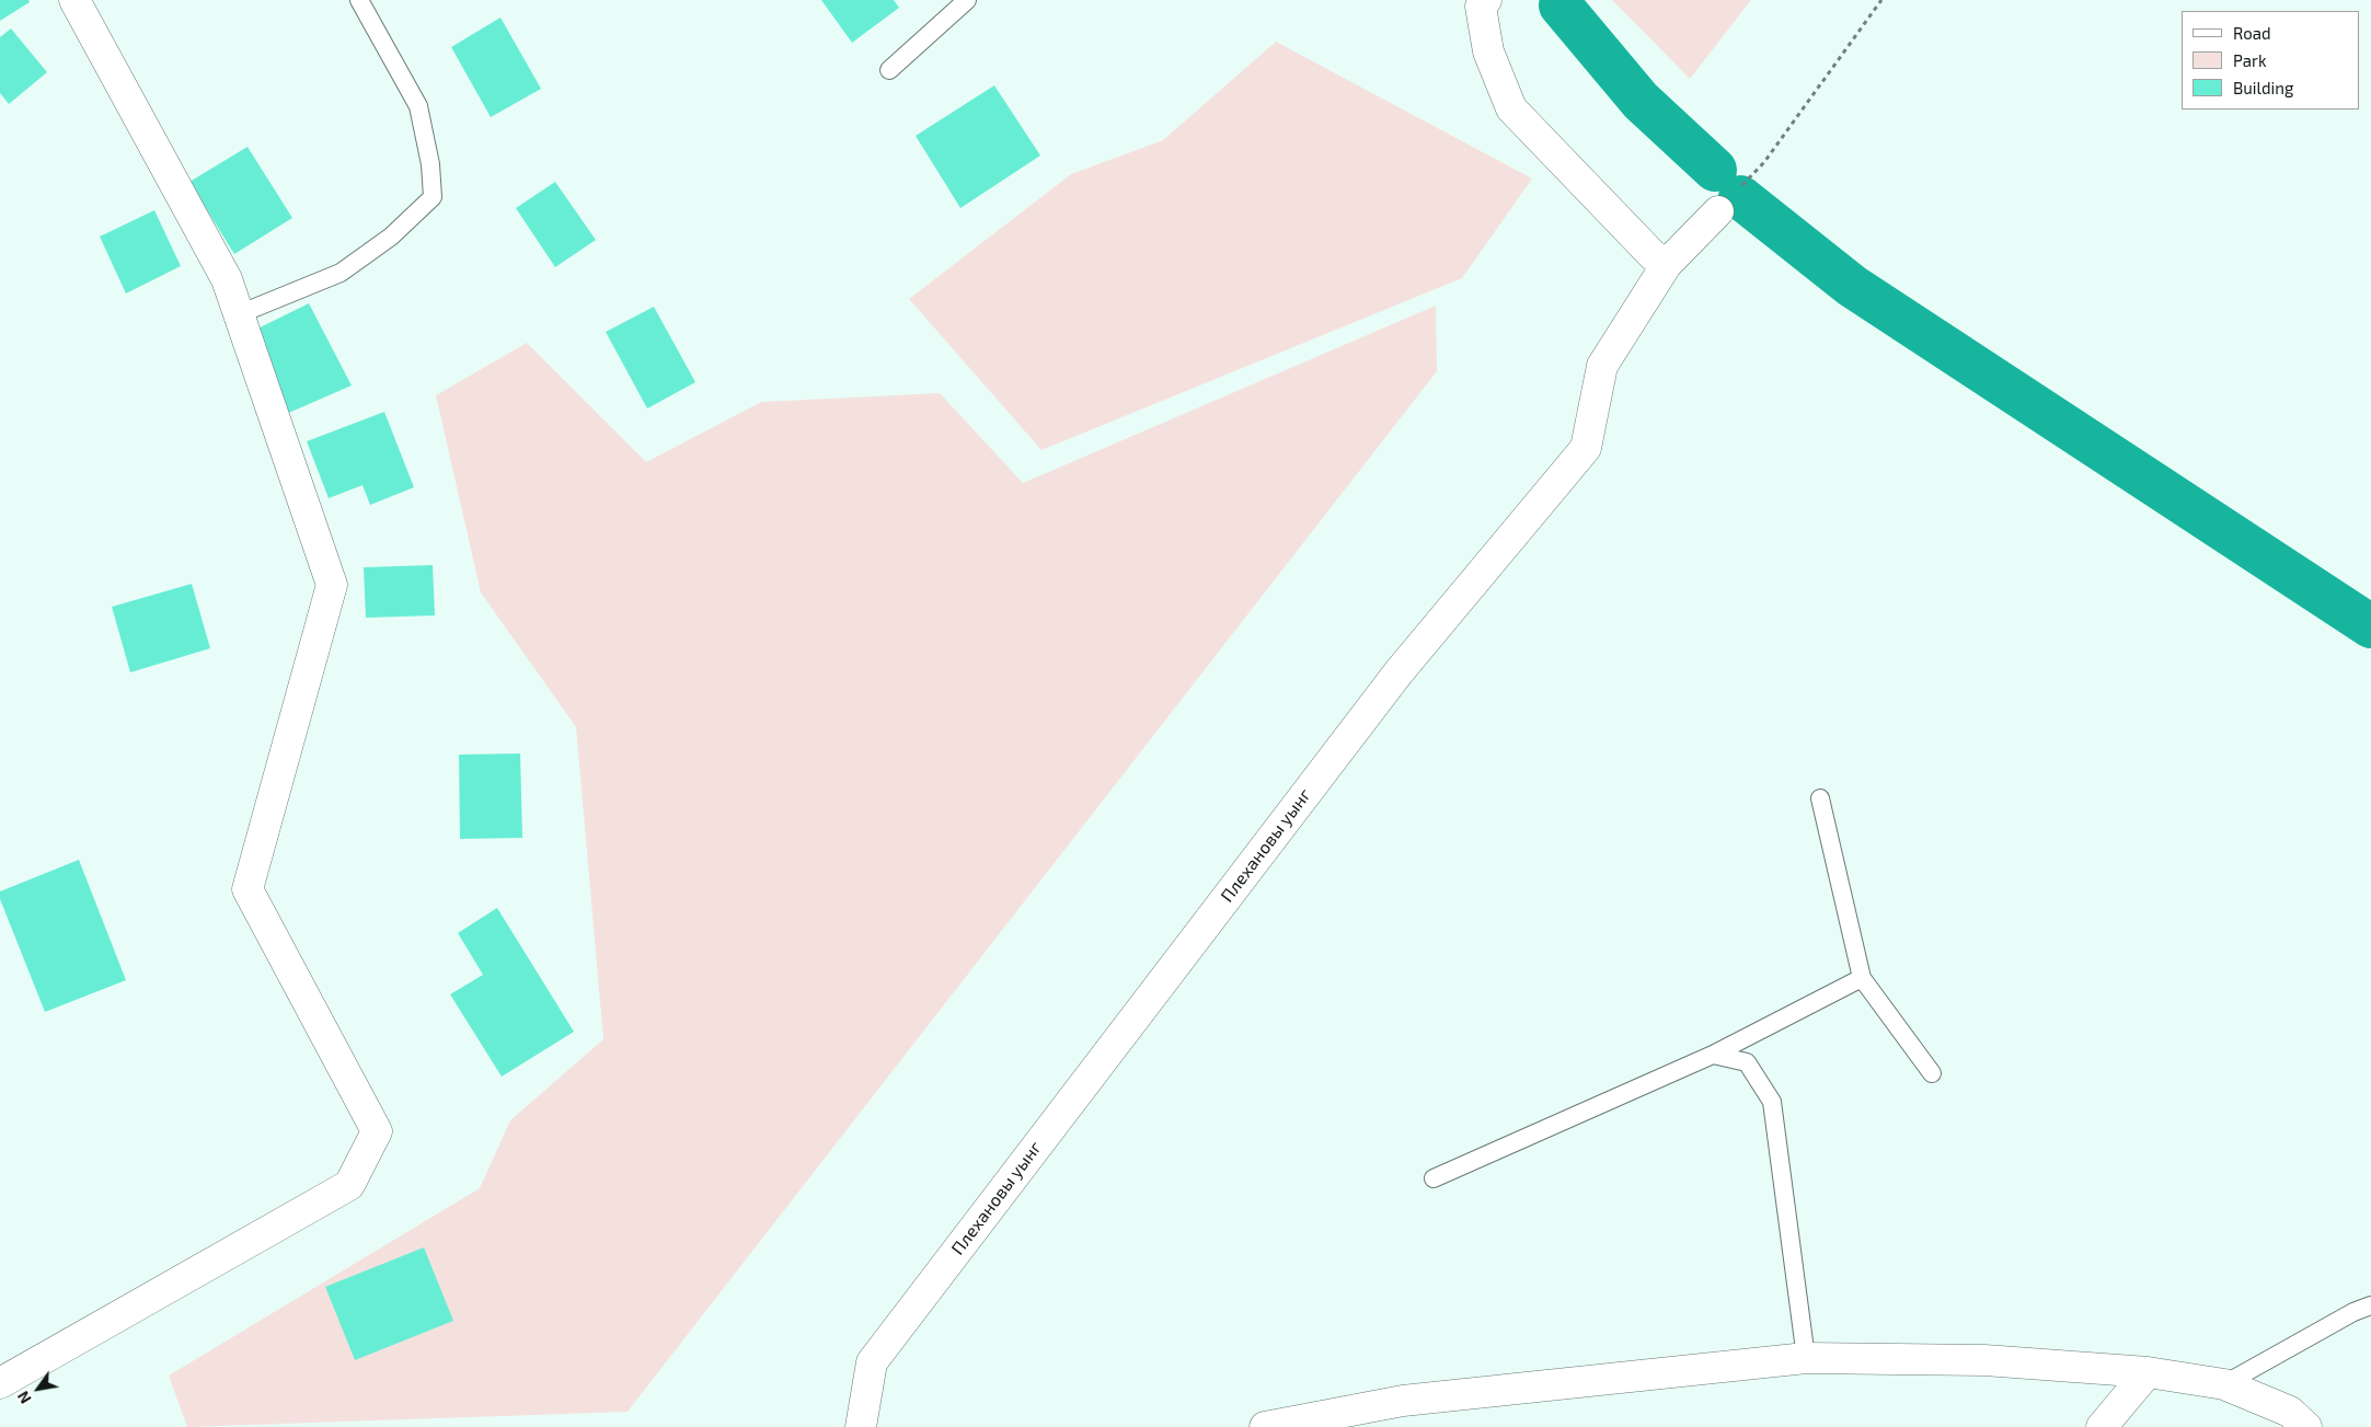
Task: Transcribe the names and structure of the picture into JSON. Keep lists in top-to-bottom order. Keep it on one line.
{"streets":{"street":["Плехановы уынг"]},"legend":["Road","Park","Building"],"north":"bottom left"}
